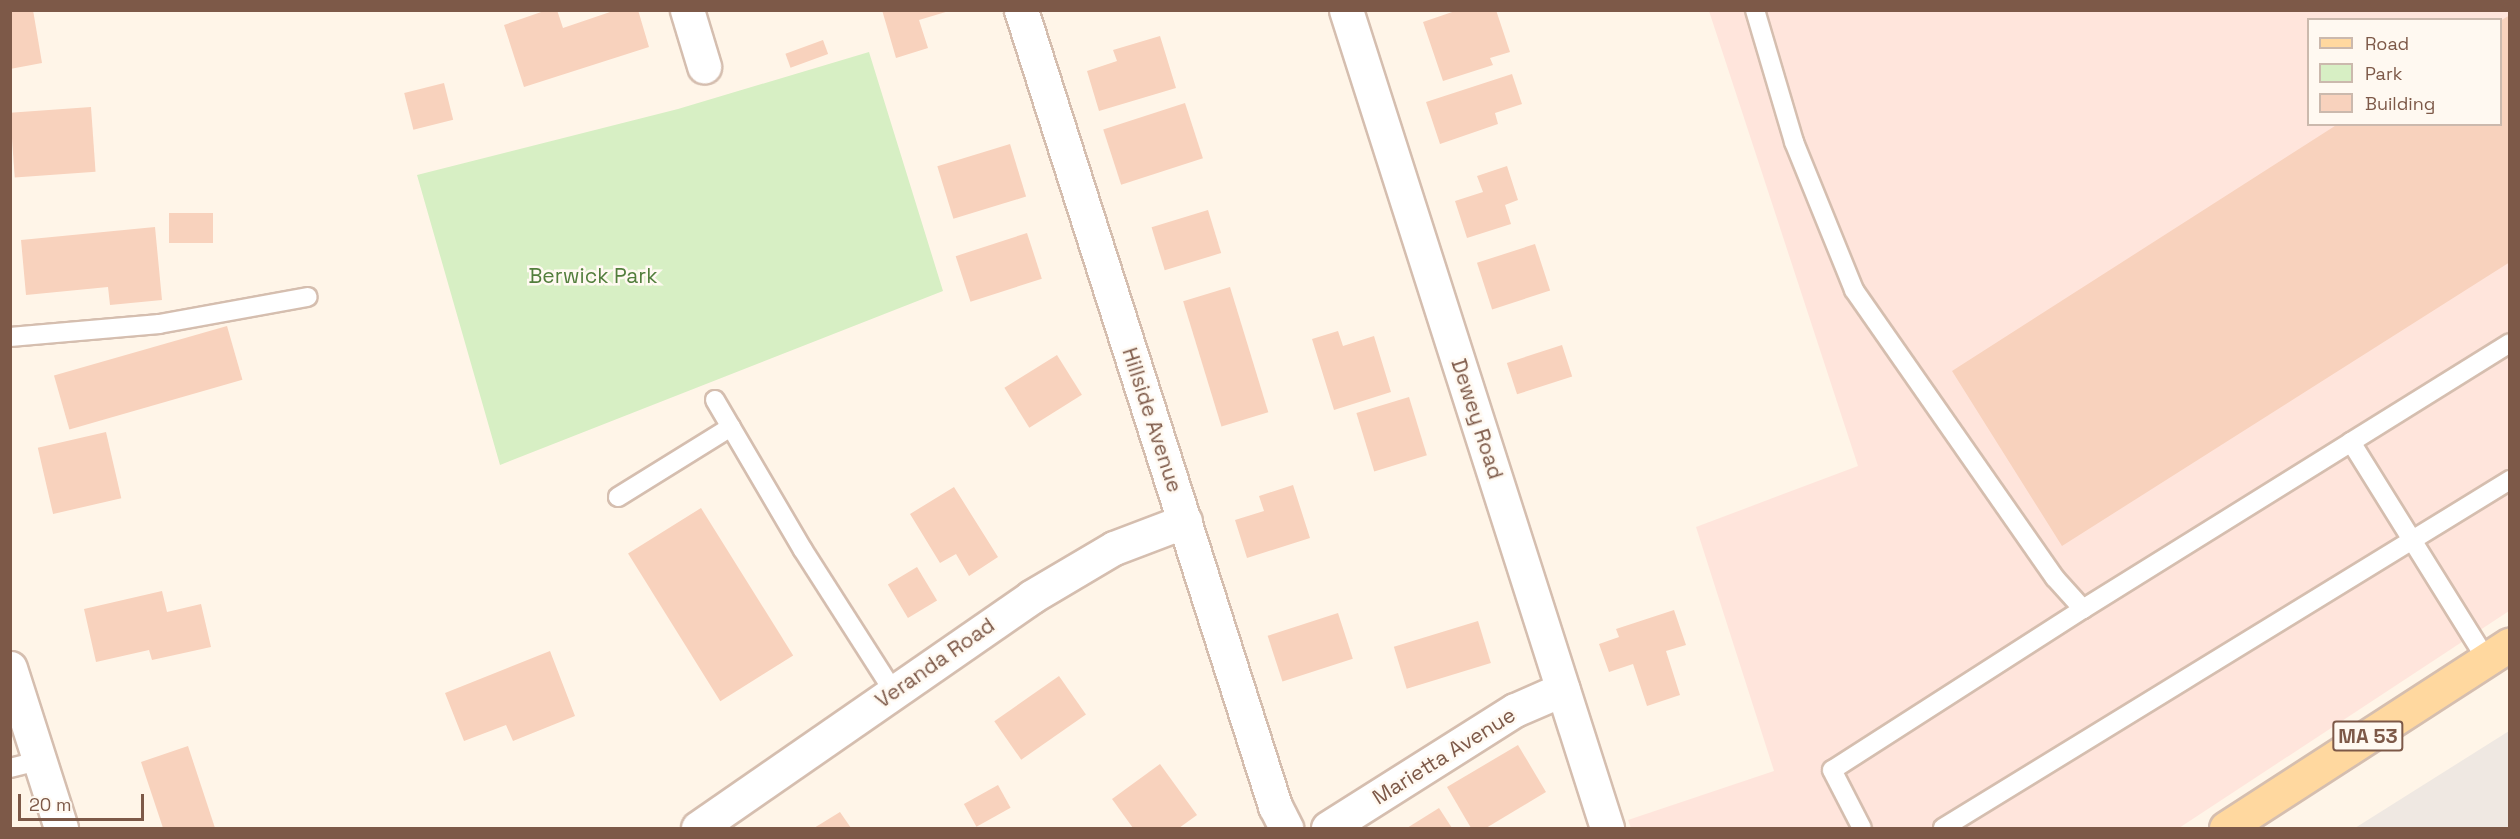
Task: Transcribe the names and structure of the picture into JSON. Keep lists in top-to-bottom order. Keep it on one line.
{"streets":{"main road":["MA 53"],"street":["Dewey Road","Hillside Avenue","Veranda Road","Marietta Avenue"]},"crossings":[["Dewey Road","Marietta Avenue"],["Hillside Avenue","Veranda Road"]],"parks":["Berwick Park"],"legend":["Road","Park","Building"],"scale_bar":"20 m"}
